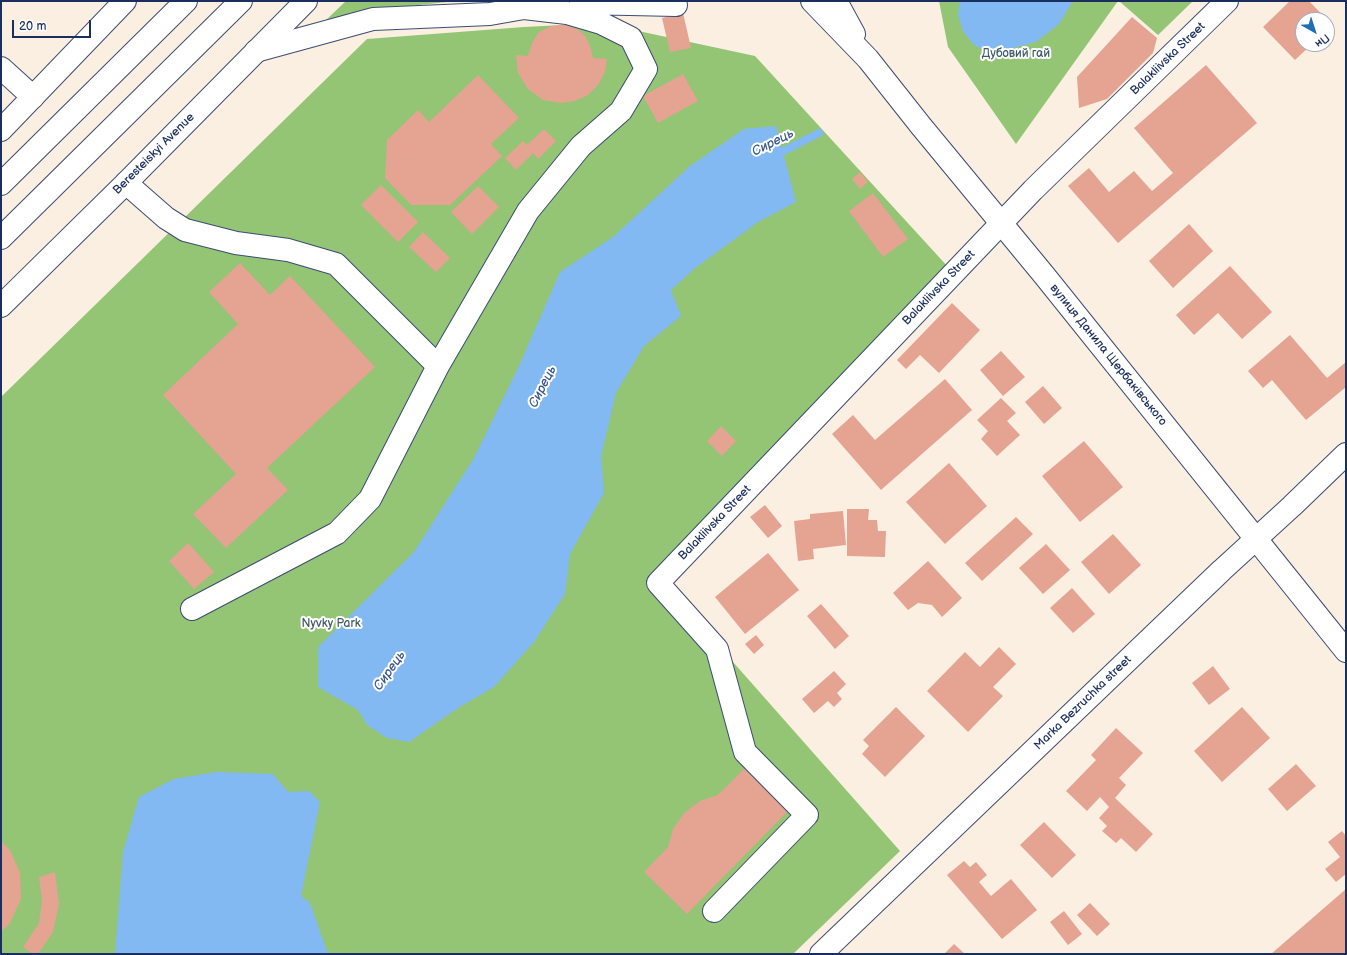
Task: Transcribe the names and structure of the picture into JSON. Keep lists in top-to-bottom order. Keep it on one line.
{"streets":{"main road":["Balakliivska Street","Beresteiskyi Avenue","вулиця Данила Щербаківського","Marka Bezruchka street"]},"crossings":[["Balakliivska Street","вулиця Данила Щербаківського"],["вулиця Данила Щербаківського","Marka Bezruchka street"]],"water":["Сирець"],"parks":["Дубовий гай","Nyvky Park"],"scale_bar":"20 m","north":"bottom right"}
